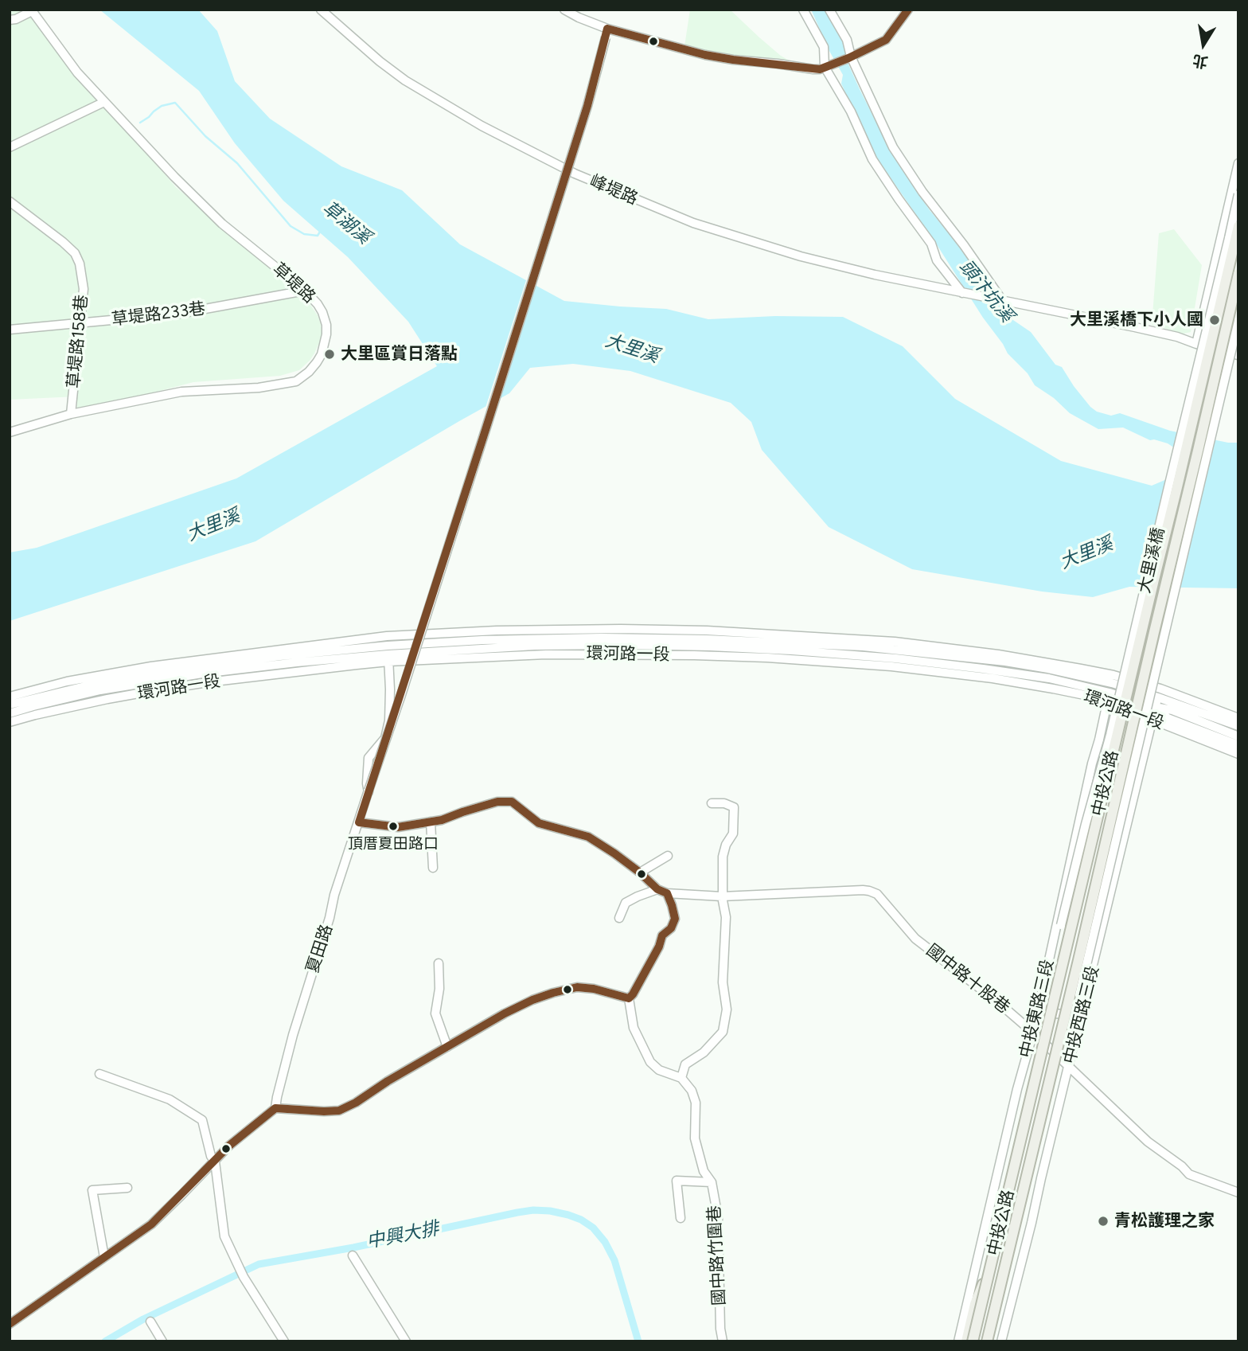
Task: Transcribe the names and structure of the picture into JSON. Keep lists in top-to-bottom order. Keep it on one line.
{"streets":{"main road":["中投公路"],"street":["峰堤路","草堤路","草堤路233巷","草堤路158巷","大里溪橋","環河路一段","夏田路","國中路十股巷","中投東路三段","中投西路三段","國中路竹圍巷"]},"crossings":[["草堤路","草堤路233巷"],["草堤路","草堤路158巷"],["草堤路233巷","草堤路158巷"],["大里溪橋","中投東路三段"],["大里溪橋","中投西路三段"],["環河路一段","中投東路三段"],["環河路一段","中投西路三段"],["國中路十股巷","中投東路三段"],["國中路十股巷","中投西路三段"]],"water":["草湖溪","頭汴坑溪","大里溪","中興大排"],"places":["大里溪橋下小人國","大里區賞日落點","頂厝夏田路口","青松護理之家"],"north":"bottom"}
